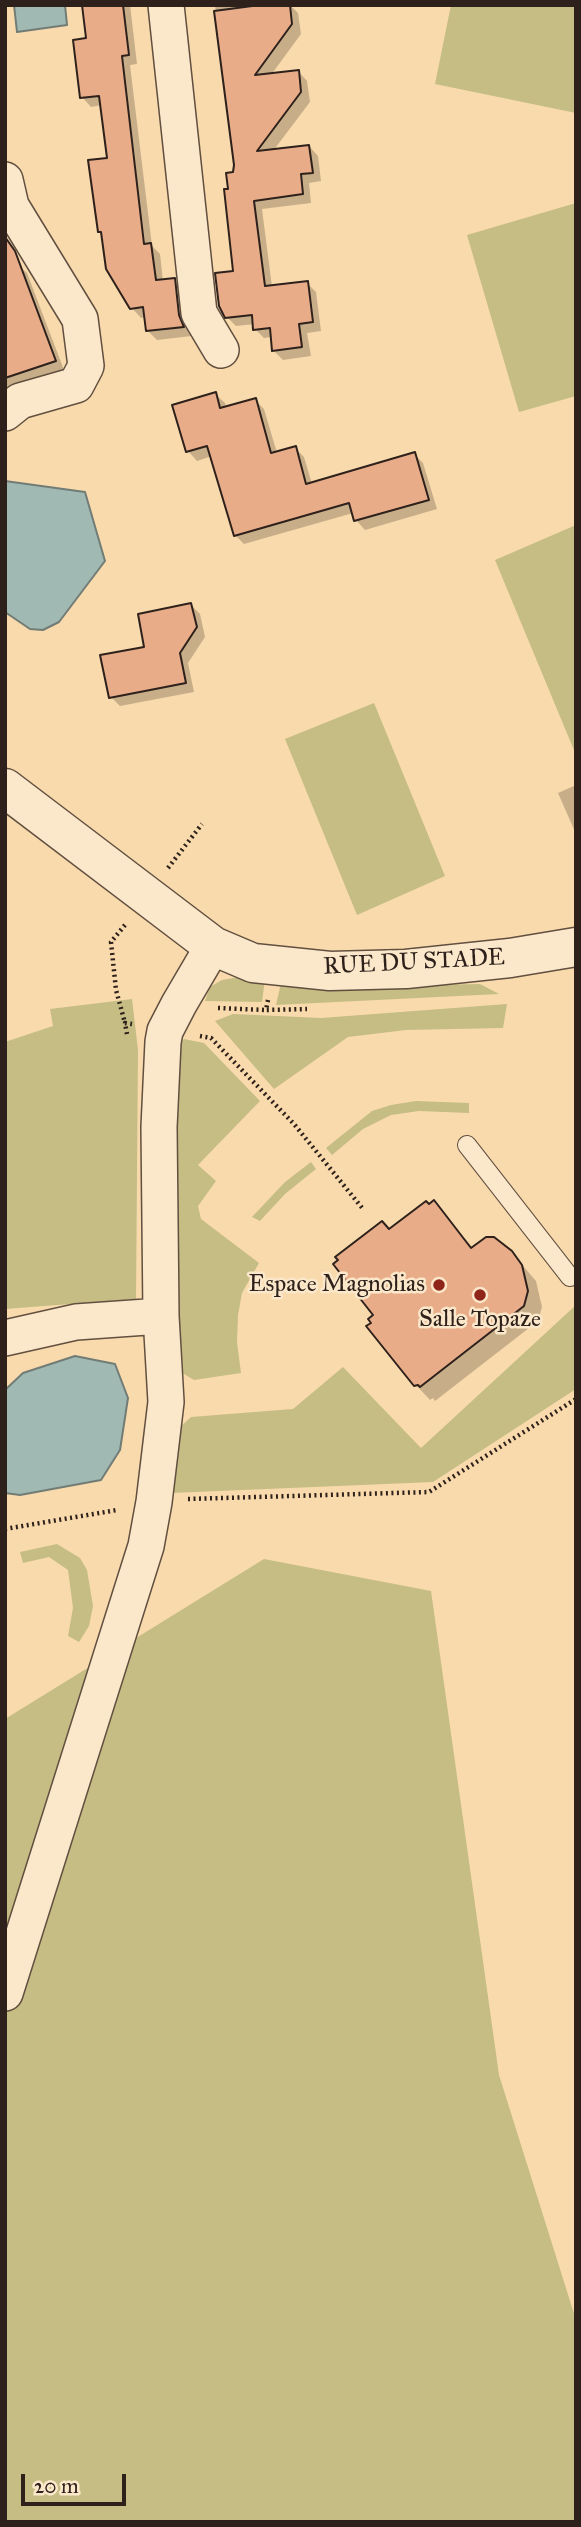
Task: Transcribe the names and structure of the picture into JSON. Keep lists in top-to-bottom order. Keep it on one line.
{"streets":{"street":["RUE DU STADE"]},"places":["Espace Magnolias","Salle Topaze"],"scale_bar":"20 m"}
